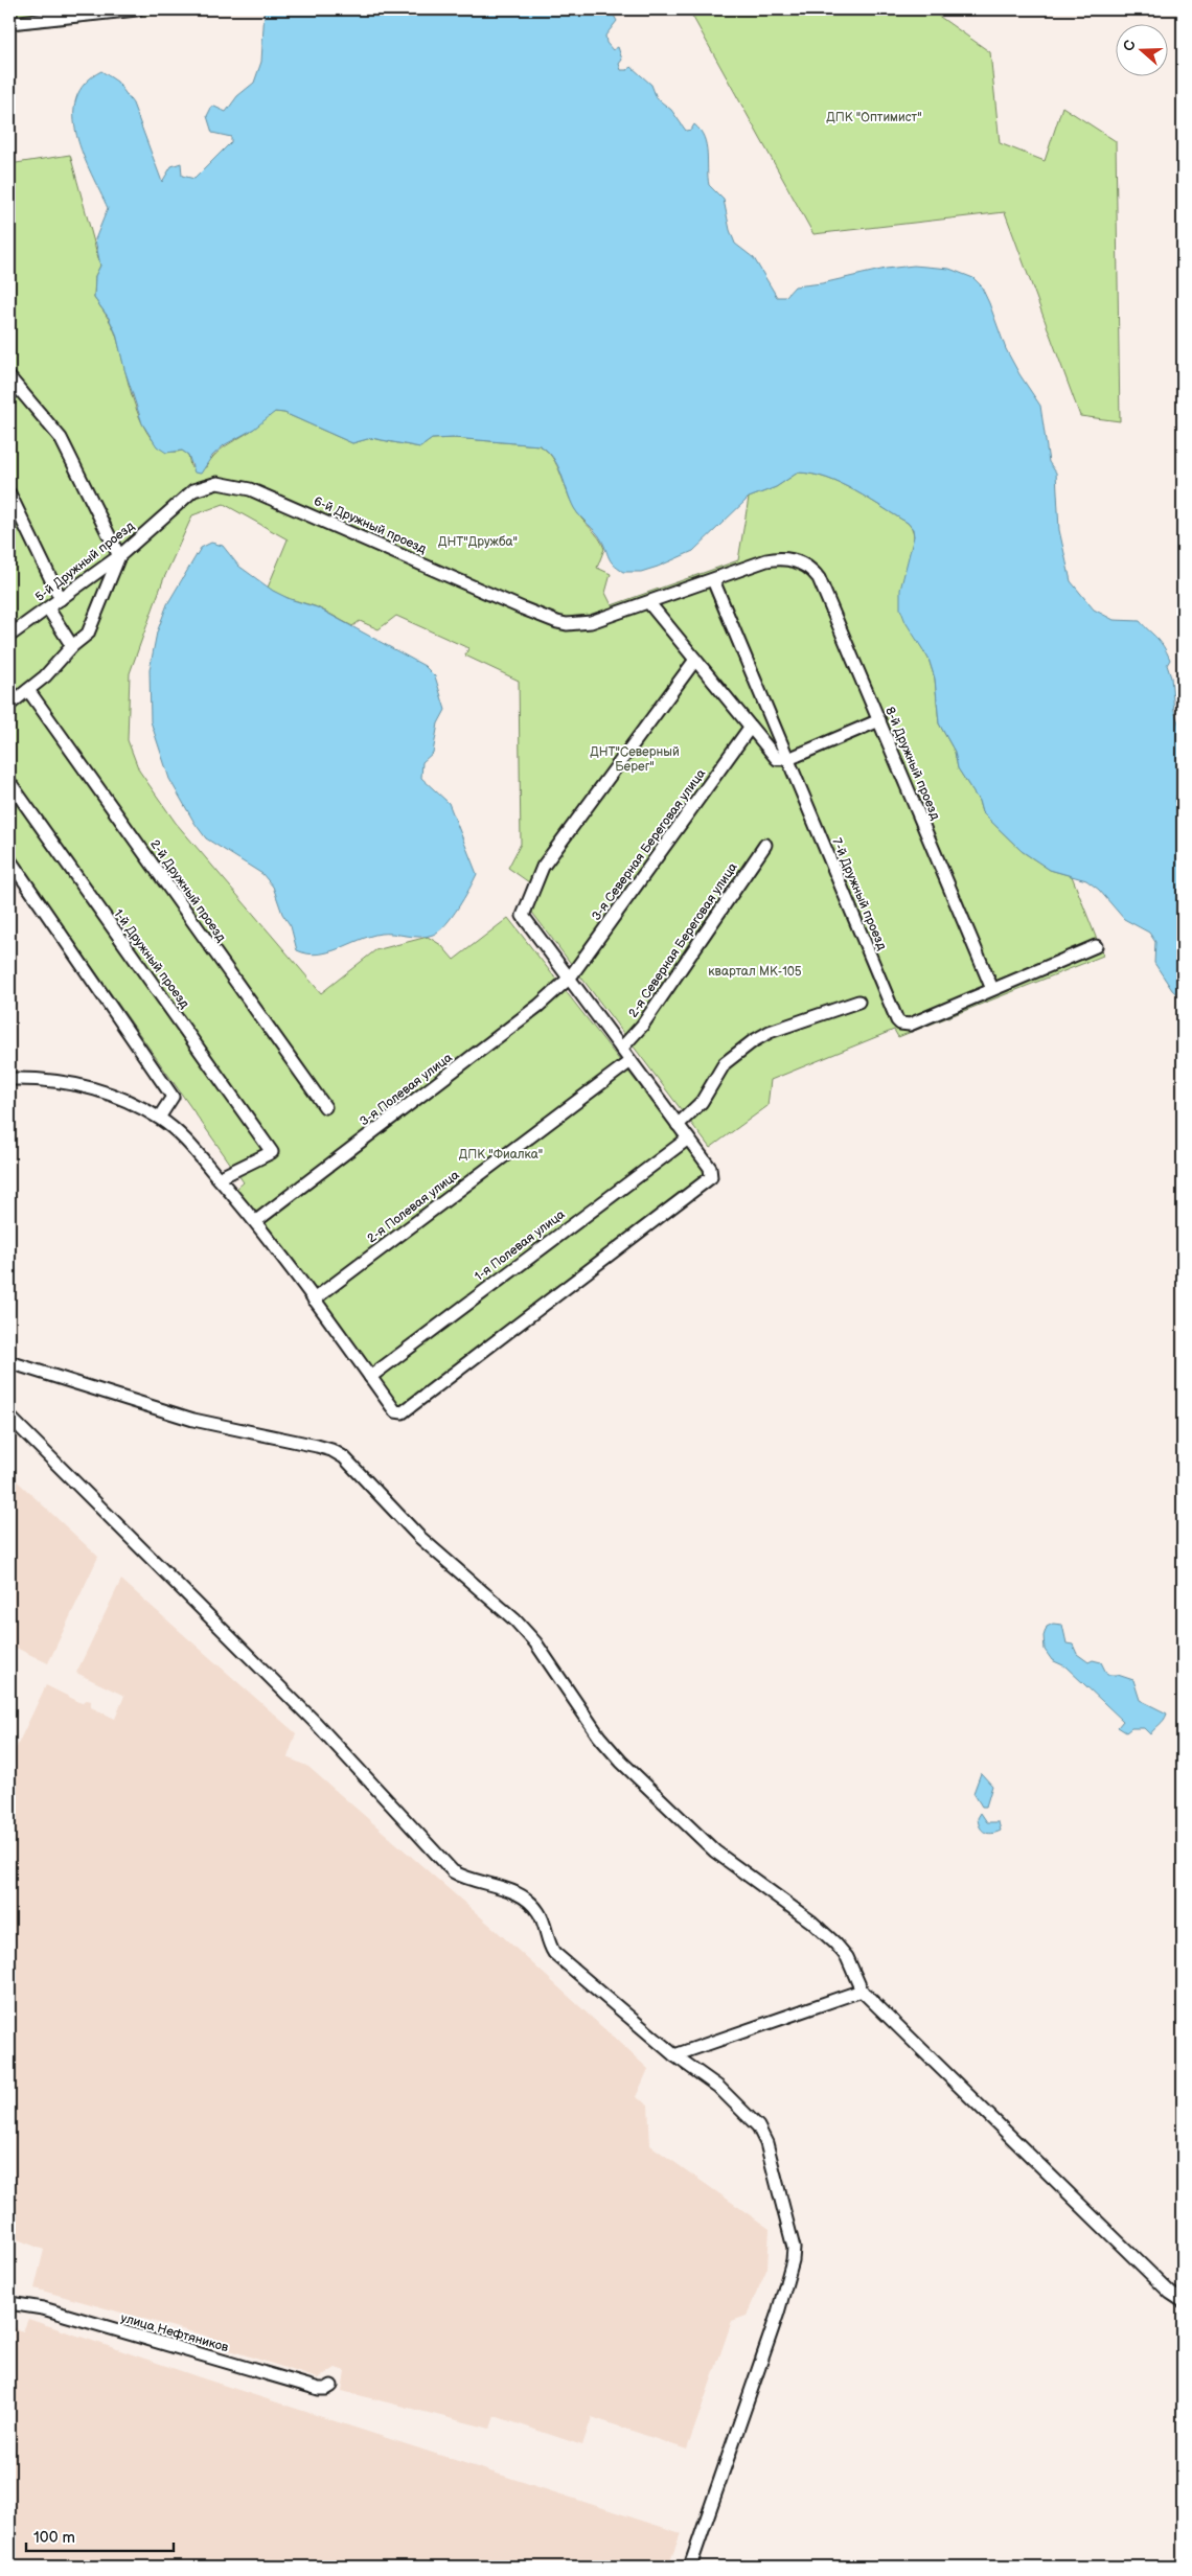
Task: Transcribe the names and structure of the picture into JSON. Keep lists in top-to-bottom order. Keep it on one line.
{"streets":{"street":["6-й Дружный проезд","5-й Дружный проезд","8-й Дружный проезд","3-я Северная Береговая улица","2-й Дружный проезд","7-й Дружный проезд","2-я Северная Береговая улица","1-й Дружный проезд","3-я Полевая улица","2-я Полевая улица","1-я Полевая улица","улица Нефтяников"]},"crossings":[["6-й Дружный проезд","5-й Дружный проезд"],["6-й Дружный проезд","8-й Дружный проезд"],["6-й Дружный проезд","7-й Дружный проезд"],["8-й Дружный проезд","7-й Дружный проезд"],["3-я Северная Береговая улица","3-я Полевая улица"]],"parks":["ДПК \"Оптимист\"","ДНТ\"Дружба\"","ДНТ\"Северный Берег\"","квартал МК-105","ДПК \"Фиалка\""],"scale_bar":"100 m","north":"left"}
